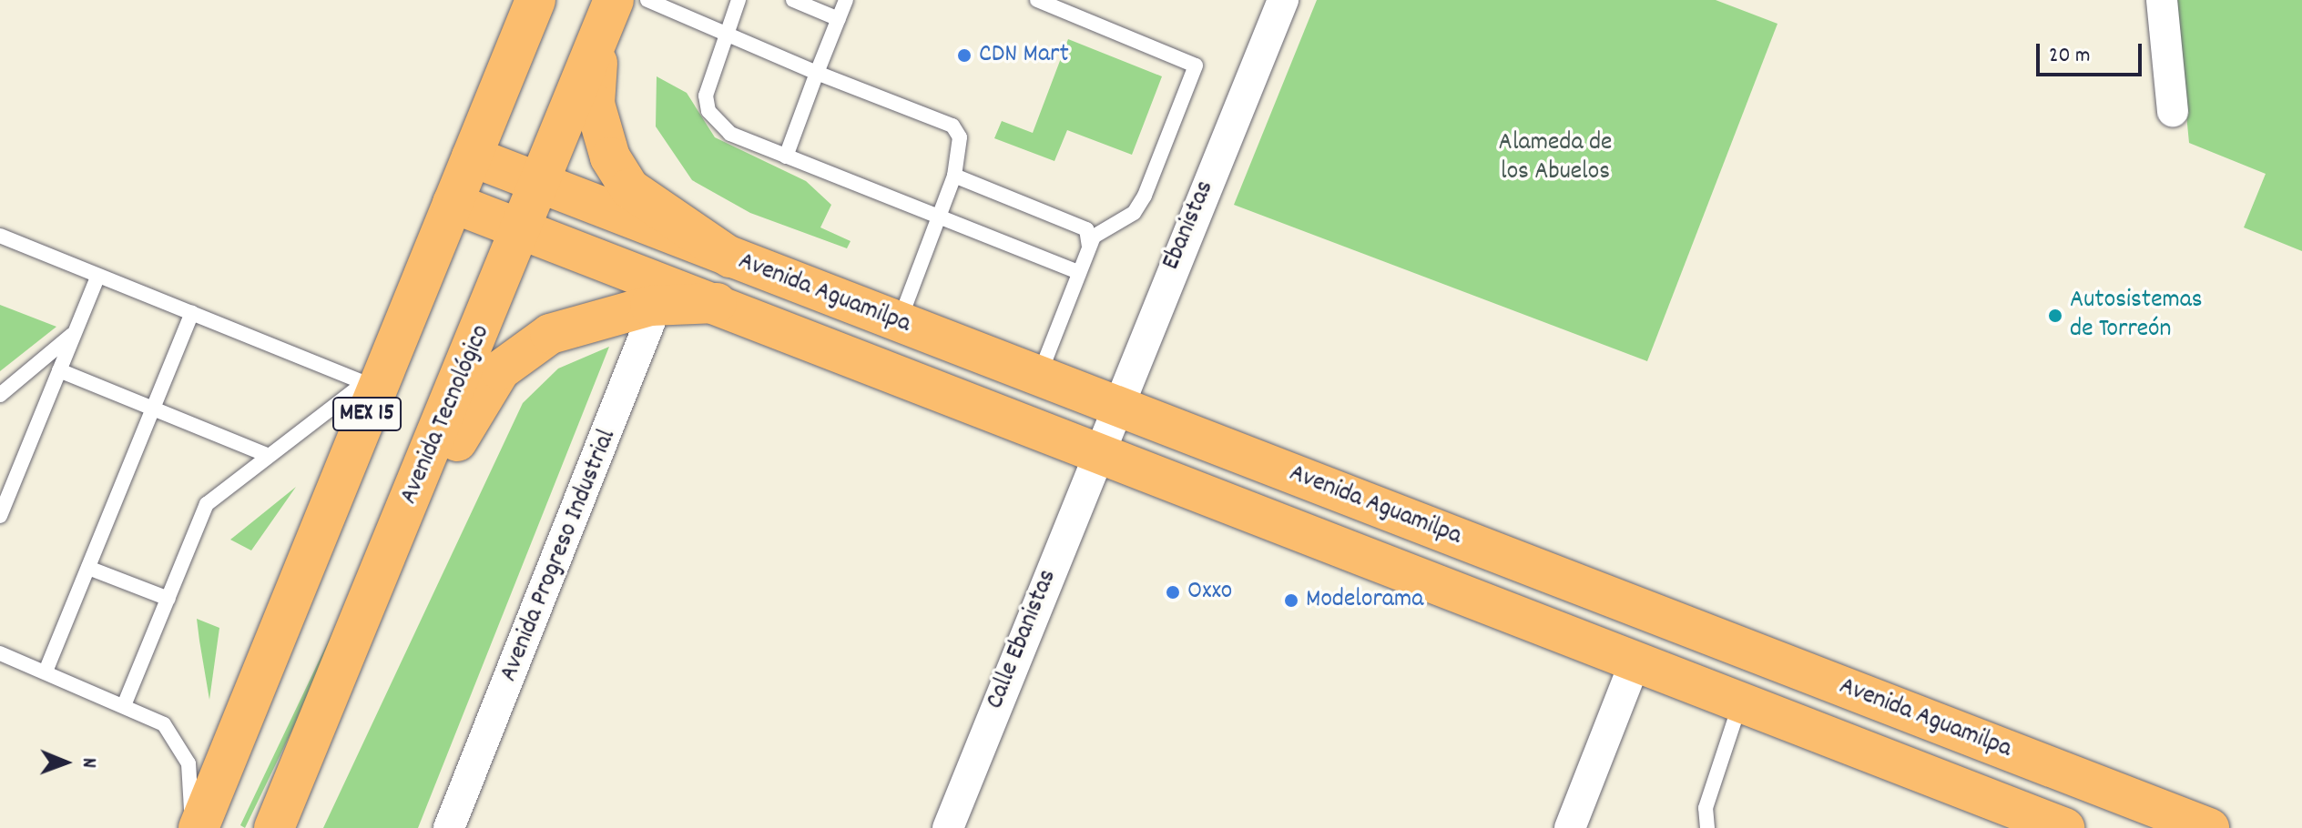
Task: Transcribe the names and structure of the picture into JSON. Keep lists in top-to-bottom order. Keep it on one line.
{"streets":{"main road":["Avenida Aguamilpa","MEX 15","Avenida Tecnológico"],"street":["Ebanistas","Avenida Progreso Industrial","Calle Ebanistas"]},"crossings":[["Ebanistas","Avenida Aguamilpa"],["Ebanistas","Calle Ebanistas"],["Avenida Aguamilpa","MEX 15"],["Avenida Aguamilpa","Avenida Tecnológico"],["Avenida Aguamilpa","Avenida Progreso Industrial"],["Avenida Aguamilpa","Calle Ebanistas"]],"parks":["Alameda de los Abuelos"],"places":["CDN Mart","Autosistemas de Torreón","Oxxo","Modelorama"],"scale_bar":"20 m","north":"right"}
